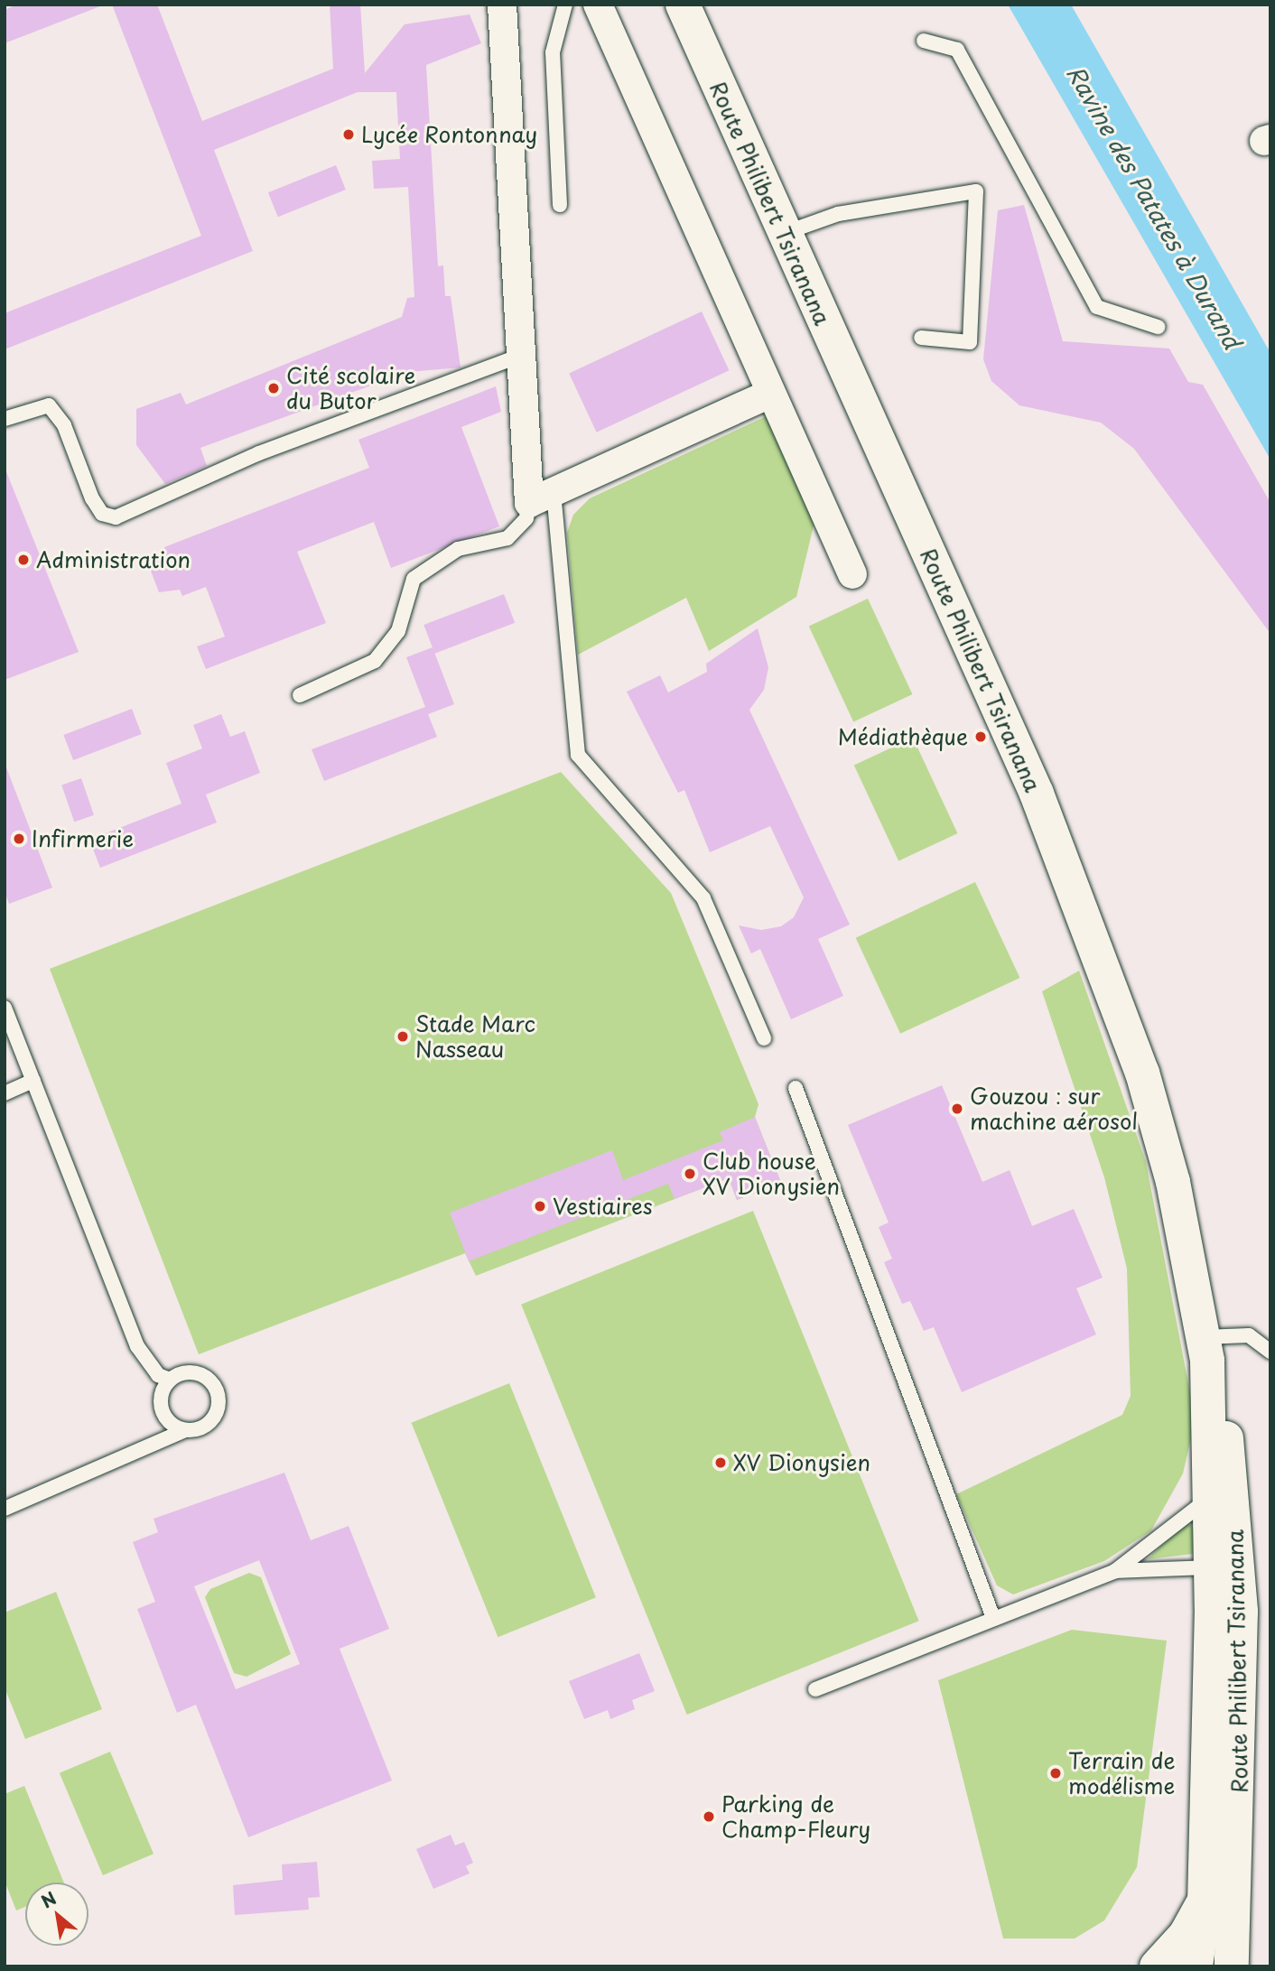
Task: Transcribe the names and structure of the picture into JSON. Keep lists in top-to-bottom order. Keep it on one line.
{"streets":{"main road":["Route Philibert Tsiranana"]},"water":["Ravine des Patates à Durand"],"places":["Lycée Rontonnay","Cité scolaire du Butor","Administration","Médiathèque","Infirmerie","Stade Marc Nasseau","Gouzou : sur machine aérosol","Club house XV Dionysien","Vestiaires","XV Dionysien","Terrain de modélisme","Parking de Champ-Fleury"],"north":"top left"}
